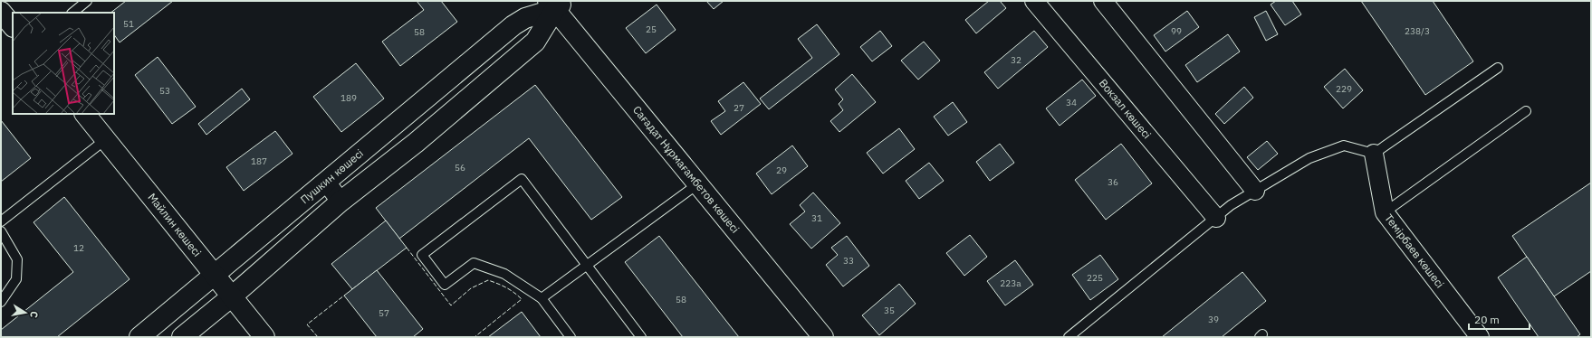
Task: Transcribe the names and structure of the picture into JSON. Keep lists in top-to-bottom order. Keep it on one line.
{"streets":{"street":["Вокзал көшесі","Сағадат Нұрмағамбетов көшесі","Пушкин көшесі","Майлин көшесі","Темірбаев көшесі"]},"crossings":[["Сағадат Нұрмағамбетов көшесі","Пушкин көшесі"],["Пушкин көшесі","Майлин көшесі"]],"house_numbers":["51","25","99","238/3","58","32","229","53","189","34","27","187","56","29","36","31","12","33","225","223а","58","35","57","39"],"scale_bar":"20 m","north":"right"}
